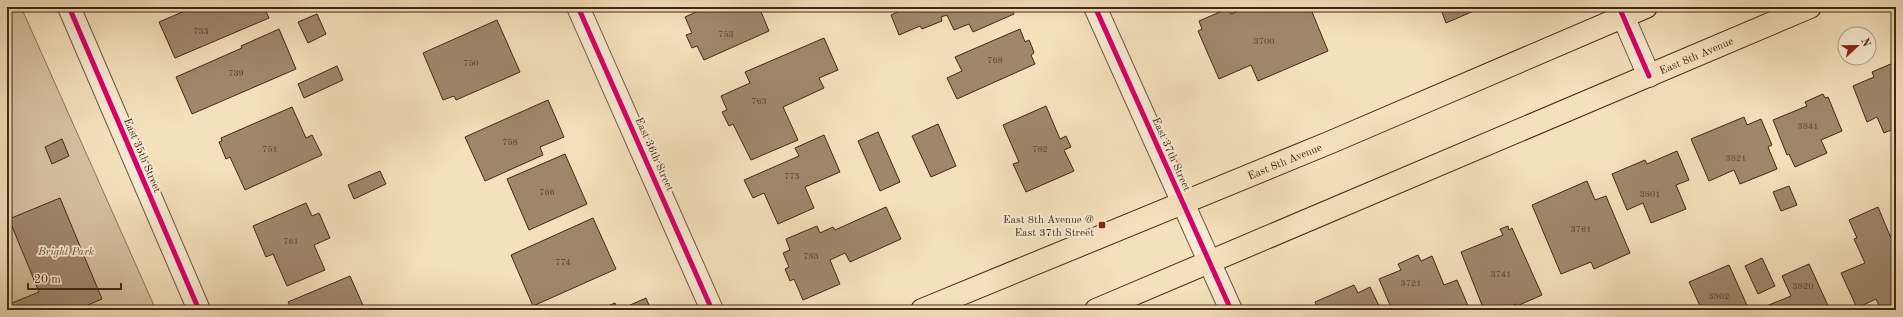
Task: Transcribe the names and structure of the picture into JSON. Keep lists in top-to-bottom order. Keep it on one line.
{"streets":{"main road":["East 8th Avenue"],"street":["East 36th Street","East 37th Street","East 35th Street"]},"crossings":[["East 8th Avenue","East 37th Street"]],"parks":["Bright Park"],"places":{"transit":["East 8th Avenue @ East 37th Street"]},"house_numbers":["733","753","3700","768","750","739","763","3841","758","751","782","3821","773","766","3801","3761","761","783","774","3741","3721","3820","3802"],"scale_bar":"20 m","north":"right"}
